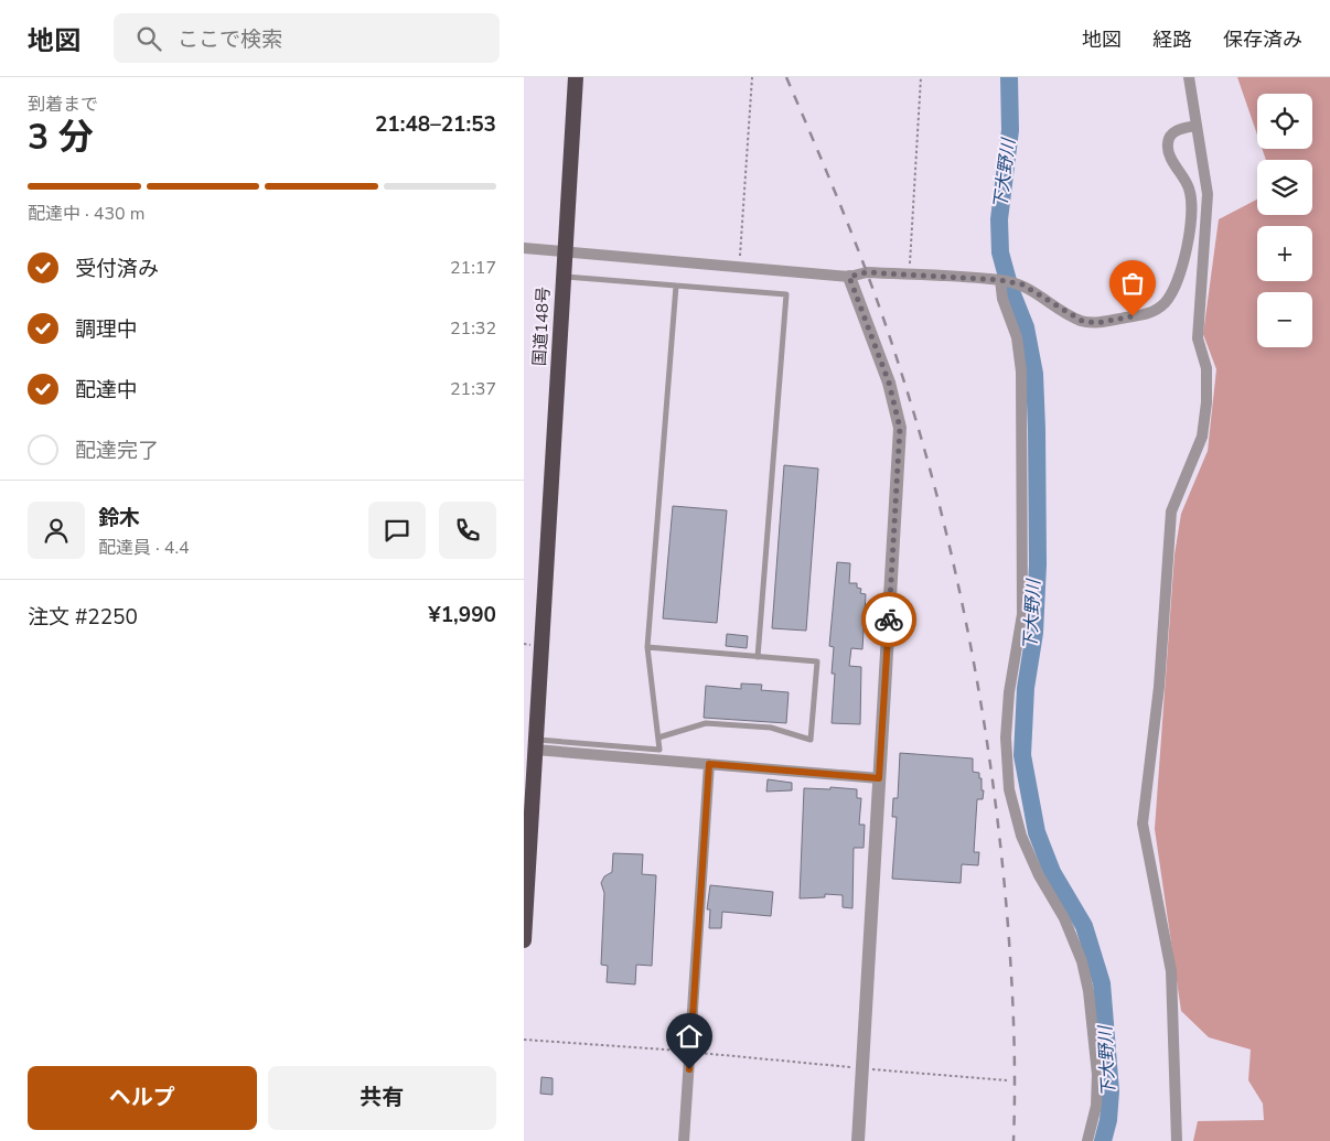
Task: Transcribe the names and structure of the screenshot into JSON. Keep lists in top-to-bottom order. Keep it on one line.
{"streets":{"highway":["国道148号"]},"water":["下大野川"],"page":{"header":"地図","search":"ここで検索","nav":["地図","経路","保存済み"],"heading":["3 分","到着まで","21:48–21:53"],"panel":["鈴木","配達員 · 4.4","注文 #2250","¥1,990"],"map_buttons":["+","−"],"bar":"配達中 · 430 m","list":[["受付済み","21:17"],["調理中","21:32"],["配達中","21:37"],"配達完了"],"buttons":["ヘルプ","共有"]}}
